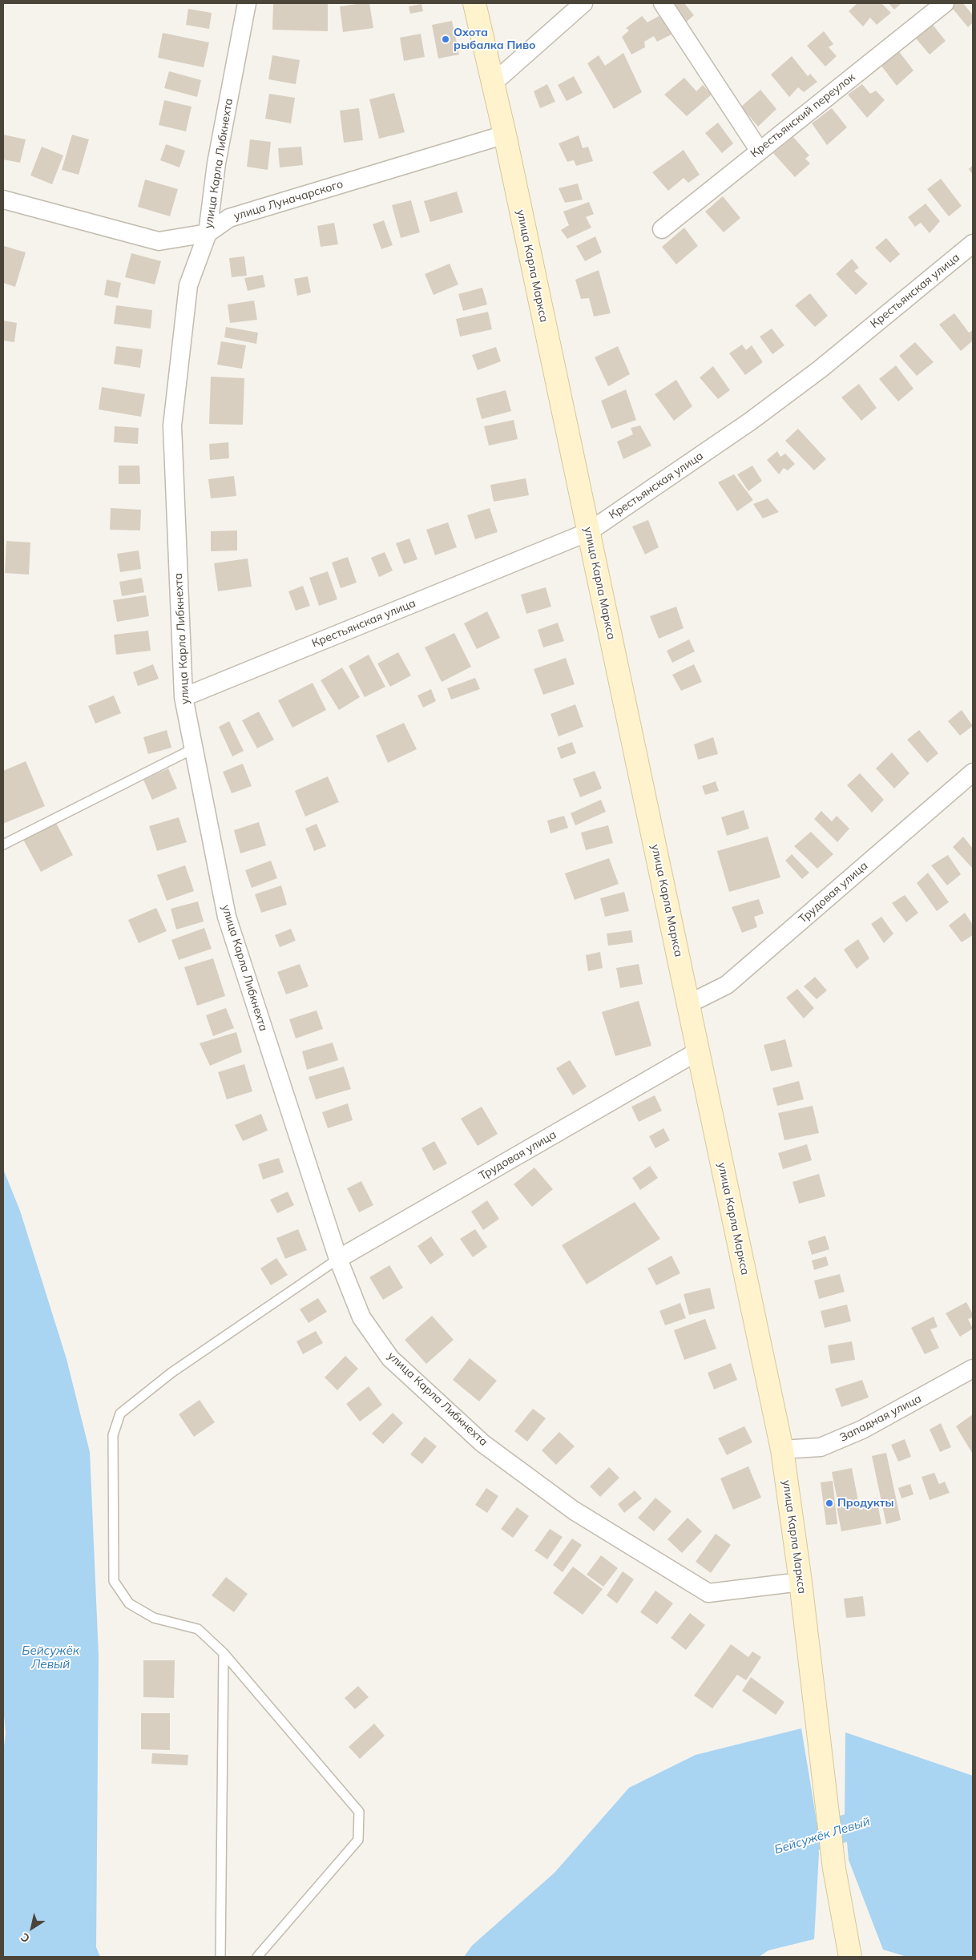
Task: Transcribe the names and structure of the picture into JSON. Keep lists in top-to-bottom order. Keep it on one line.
{"streets":{"main road":["улица Карла Маркса"],"street":["Крестьянский переулок","улица Карла Либкнехта","улица Луначарского","Крестьянская улица","Трудовая улица","Западная улица"]},"crossings":[["улица Карла Либкнехта","улица Луначарского"],["улица Карла Либкнехта","улица Карла Маркса"],["улица Карла Либкнехта","Крестьянская улица"],["улица Карла Либкнехта","Трудовая улица"],["улица Луначарского","улица Карла Маркса"],["улица Карла Маркса","Крестьянская улица"],["улица Карла Маркса","Трудовая улица"],["улица Карла Маркса","Западная улица"]],"water":["Бейсужёк Левый"],"places":["Охота рыбалка Пиво","Продукты"],"north":"bottom left"}
